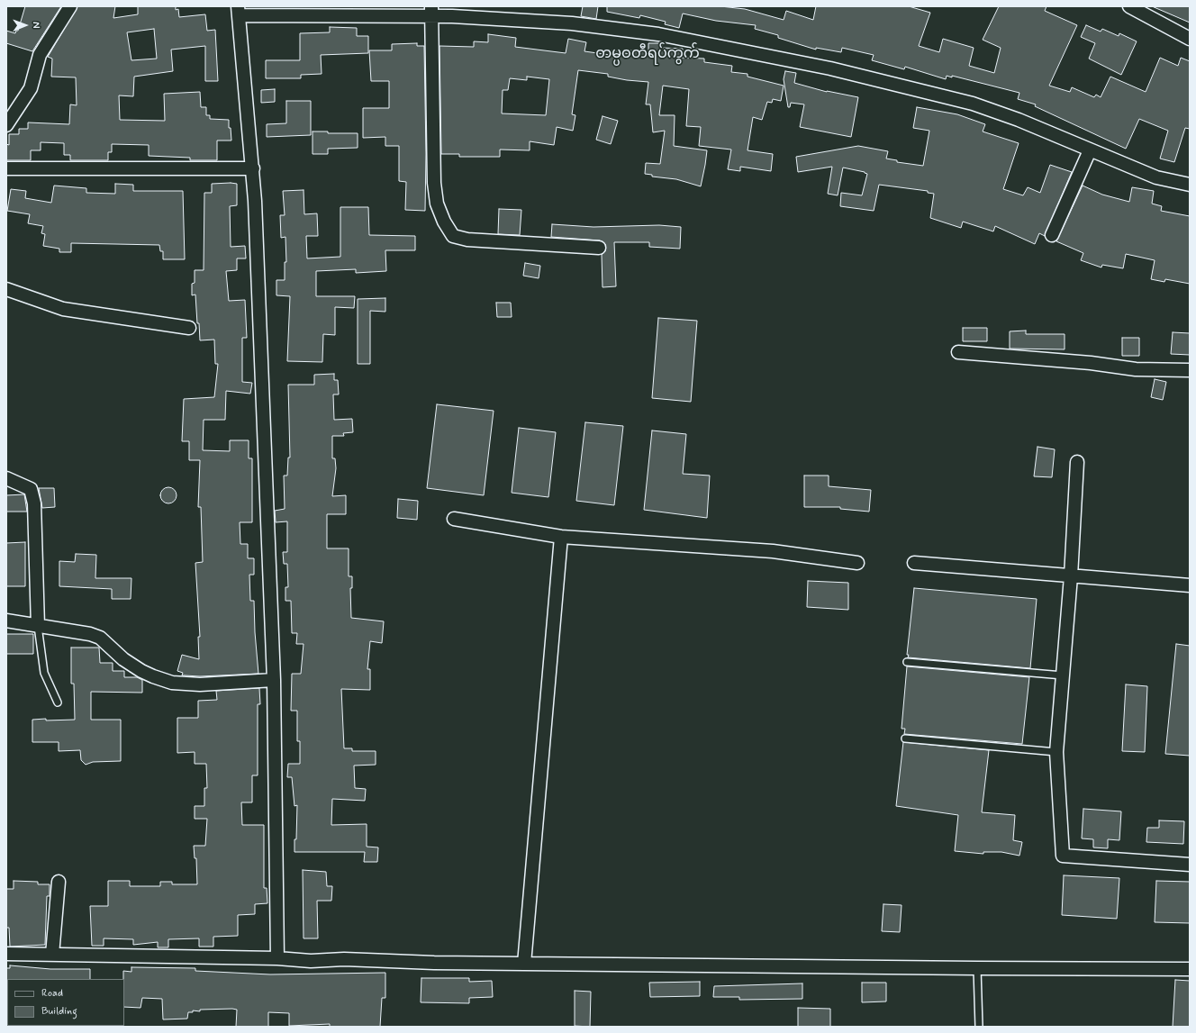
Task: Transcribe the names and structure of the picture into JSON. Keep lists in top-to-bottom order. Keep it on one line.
{"districts":["တမ္ပဝတီရပ်ကွက်"],"legend":["Road","Building"],"north":"right"}
